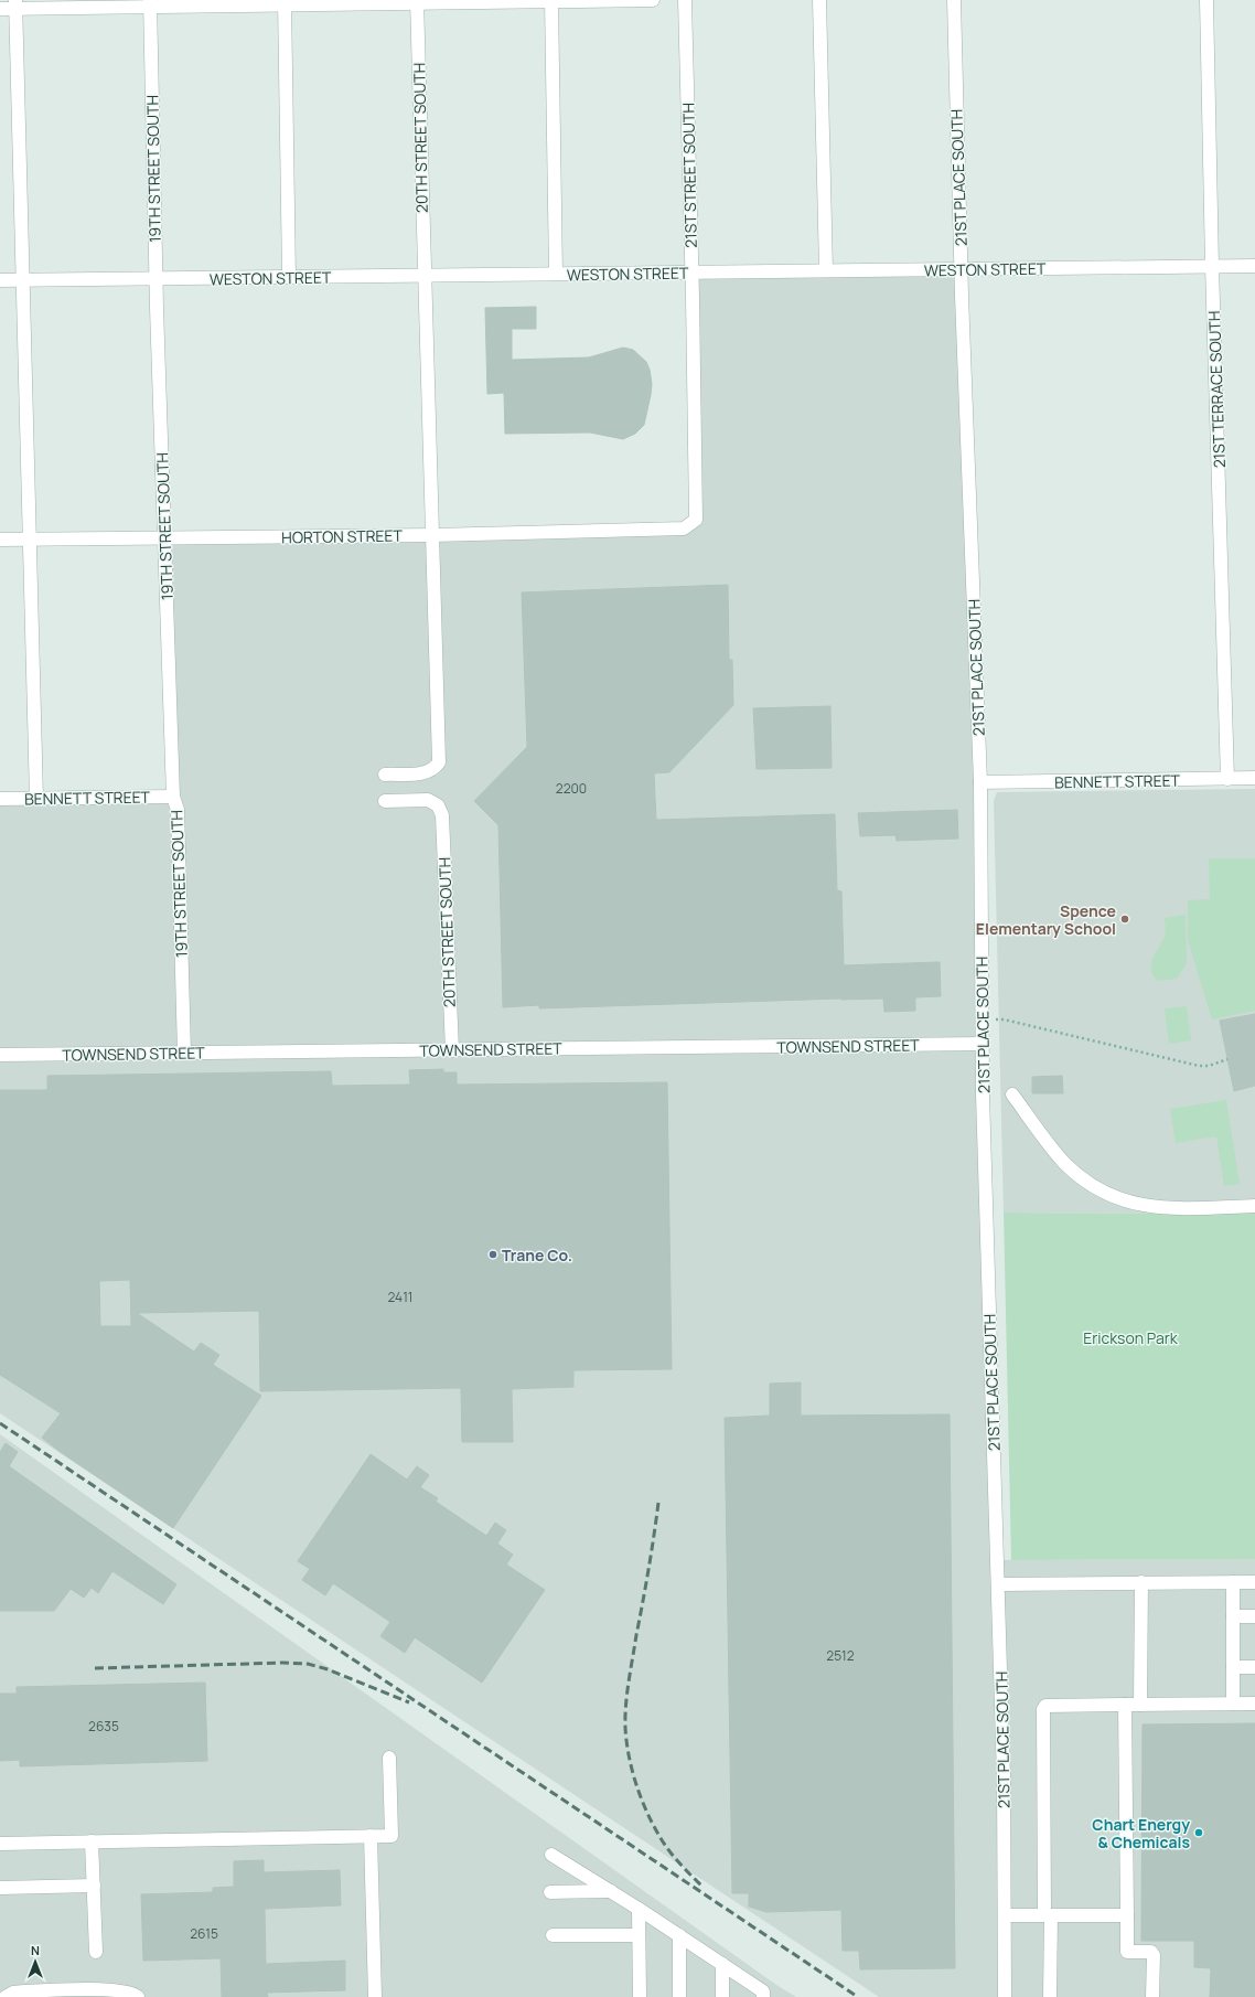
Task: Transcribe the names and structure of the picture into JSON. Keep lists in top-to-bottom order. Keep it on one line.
{"streets":{"street":["20TH STREET SOUTH","19TH STREET SOUTH","21ST STREET SOUTH","21ST PLACE SOUTH","WESTON STREET","21ST TERRACE SOUTH","HORTON STREET","BENNETT STREET","TOWNSEND STREET"]},"crossings":[["20TH STREET SOUTH","WESTON STREET"],["20TH STREET SOUTH","HORTON STREET"],["20TH STREET SOUTH","TOWNSEND STREET"],["19TH STREET SOUTH","WESTON STREET"],["19TH STREET SOUTH","HORTON STREET"],["19TH STREET SOUTH","BENNETT STREET"],["19TH STREET SOUTH","TOWNSEND STREET"],["21ST STREET SOUTH","WESTON STREET"],["21ST STREET SOUTH","HORTON STREET"],["21ST PLACE SOUTH","WESTON STREET"],["21ST PLACE SOUTH","BENNETT STREET"],["21ST PLACE SOUTH","TOWNSEND STREET"],["WESTON STREET","21ST TERRACE SOUTH"],["21ST TERRACE SOUTH","BENNETT STREET"]],"parks":["Erickson Park"],"places":["Spence Elementary School","Trane Co.","Chart Energy & Chemicals"],"house_numbers":["2200","2411","2512","2635","2615"],"north":"top"}
